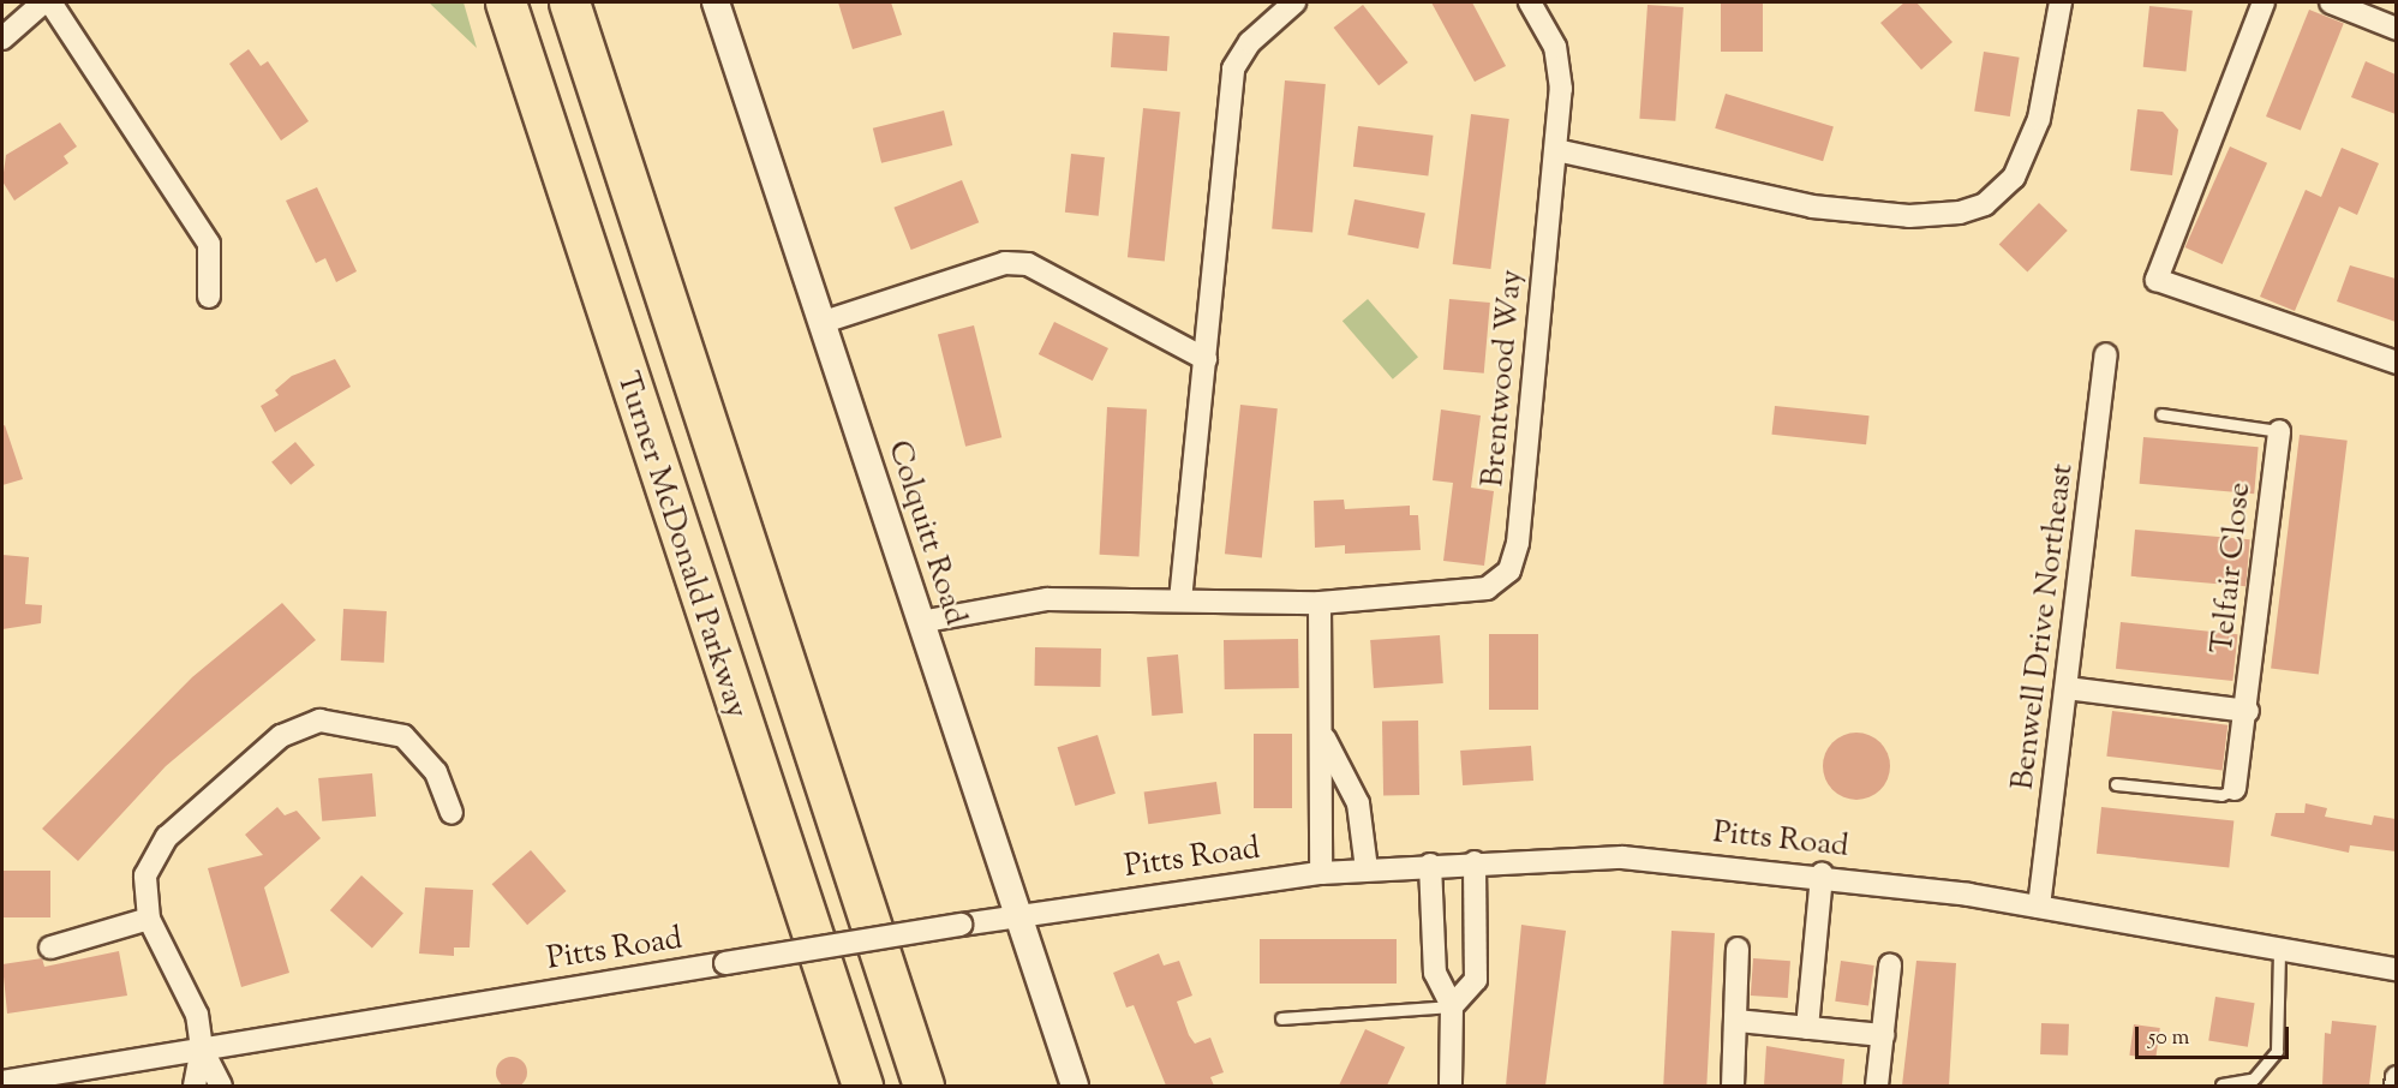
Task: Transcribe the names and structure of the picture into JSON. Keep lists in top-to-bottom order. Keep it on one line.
{"streets":{"highway":["Turner McDonald Parkway"],"street":["Brentwood Way","Colquitt Road","Telfair Close","Benwell Drive Northeast","Pitts Road"]},"crossings":[["Brentwood Way","Colquitt Road"],["Colquitt Road","Pitts Road"],["Benwell Drive Northeast","Pitts Road"]],"scale_bar":"50 m"}
